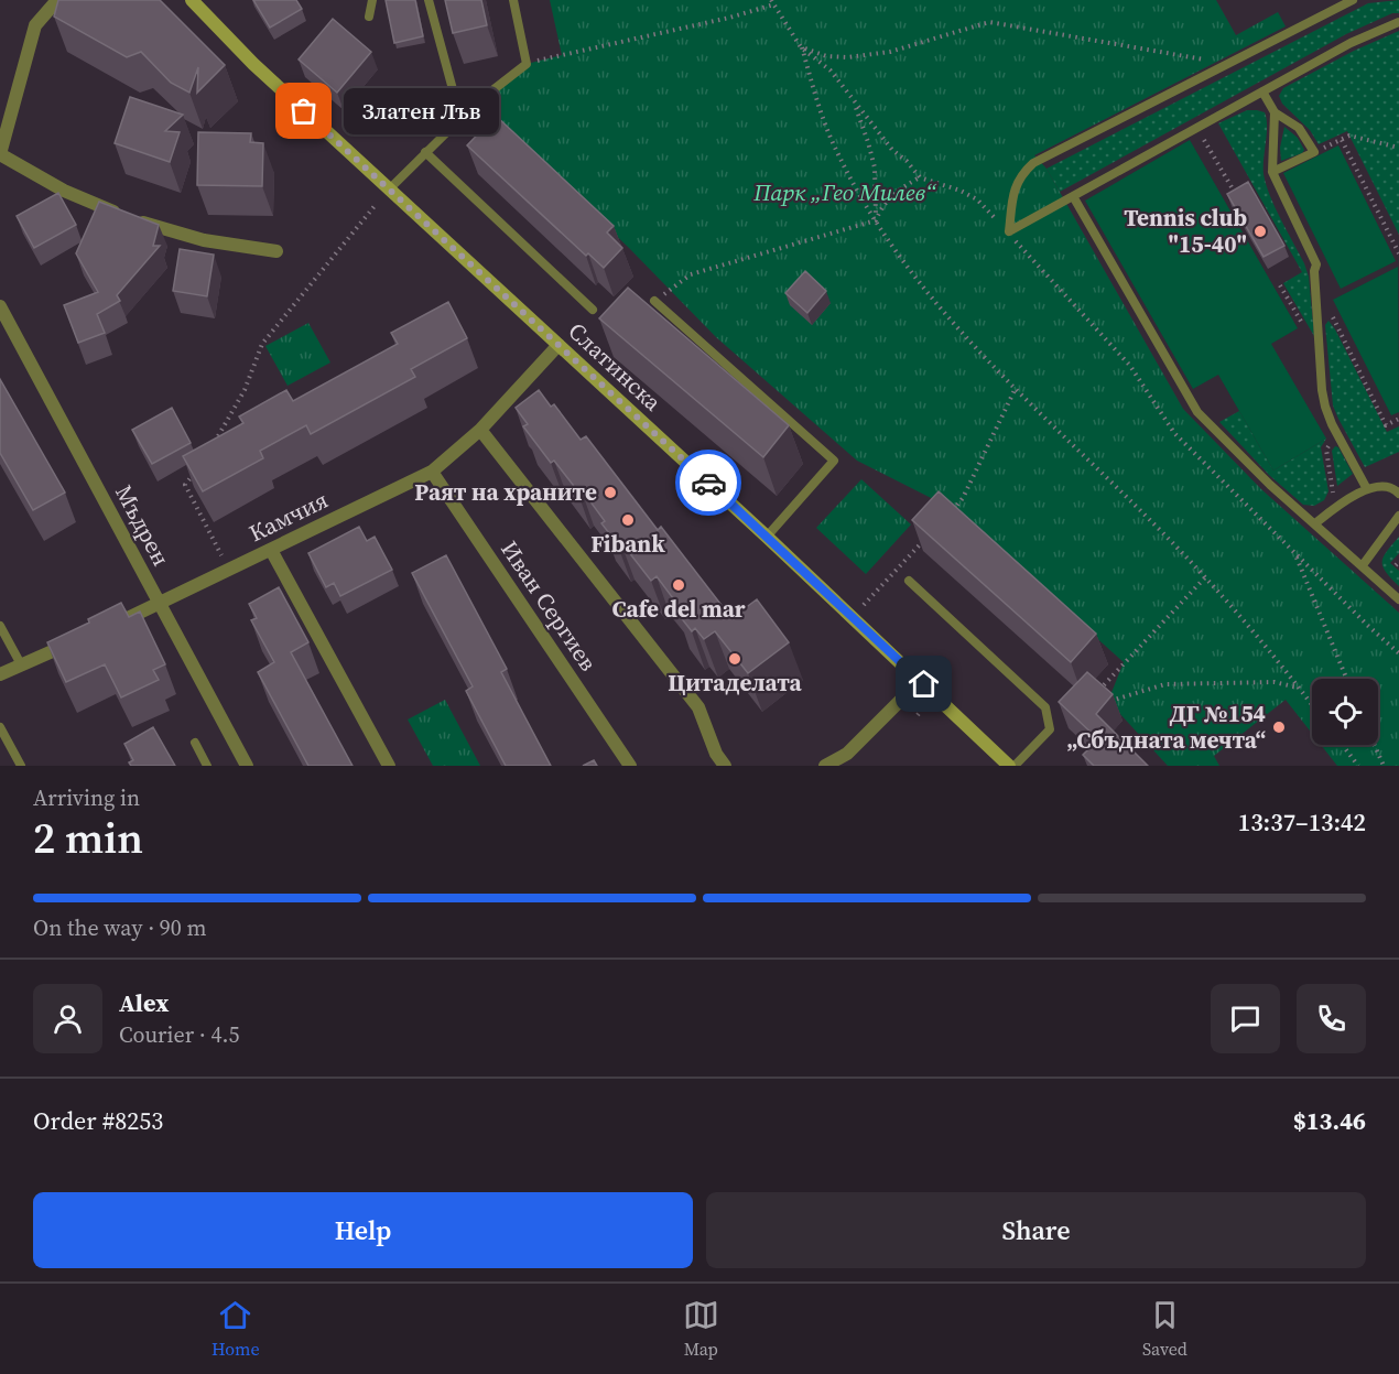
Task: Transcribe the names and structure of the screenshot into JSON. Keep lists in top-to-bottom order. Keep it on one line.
{"streets":{"street":["Слатинска","Камчия","Мъдрен","Иван Сергиев"]},"crossings":[["Слатинска","Камчия"],["Камчия","Мъдрен"],["Камчия","Иван Сергиев"]],"parks":["Парк „Гео Милев“"],"places":["Златен Лъв","Tennis club \"15-40\"","Раят на храните","Fibank","Cafe del mar","Цитаделата","ДГ №154 „Сбъдната мечта“"],"page":{"bubble":"Златен Лъв","heading":["2 min","Arriving in","13:37–13:42"],"panel":["Alex","Courier · 4.5","Order #8253","$13.46"],"bar":"On the way · 90 m","buttons":["Help","Share"],"tabs":["Home","Map","Saved"]}}
